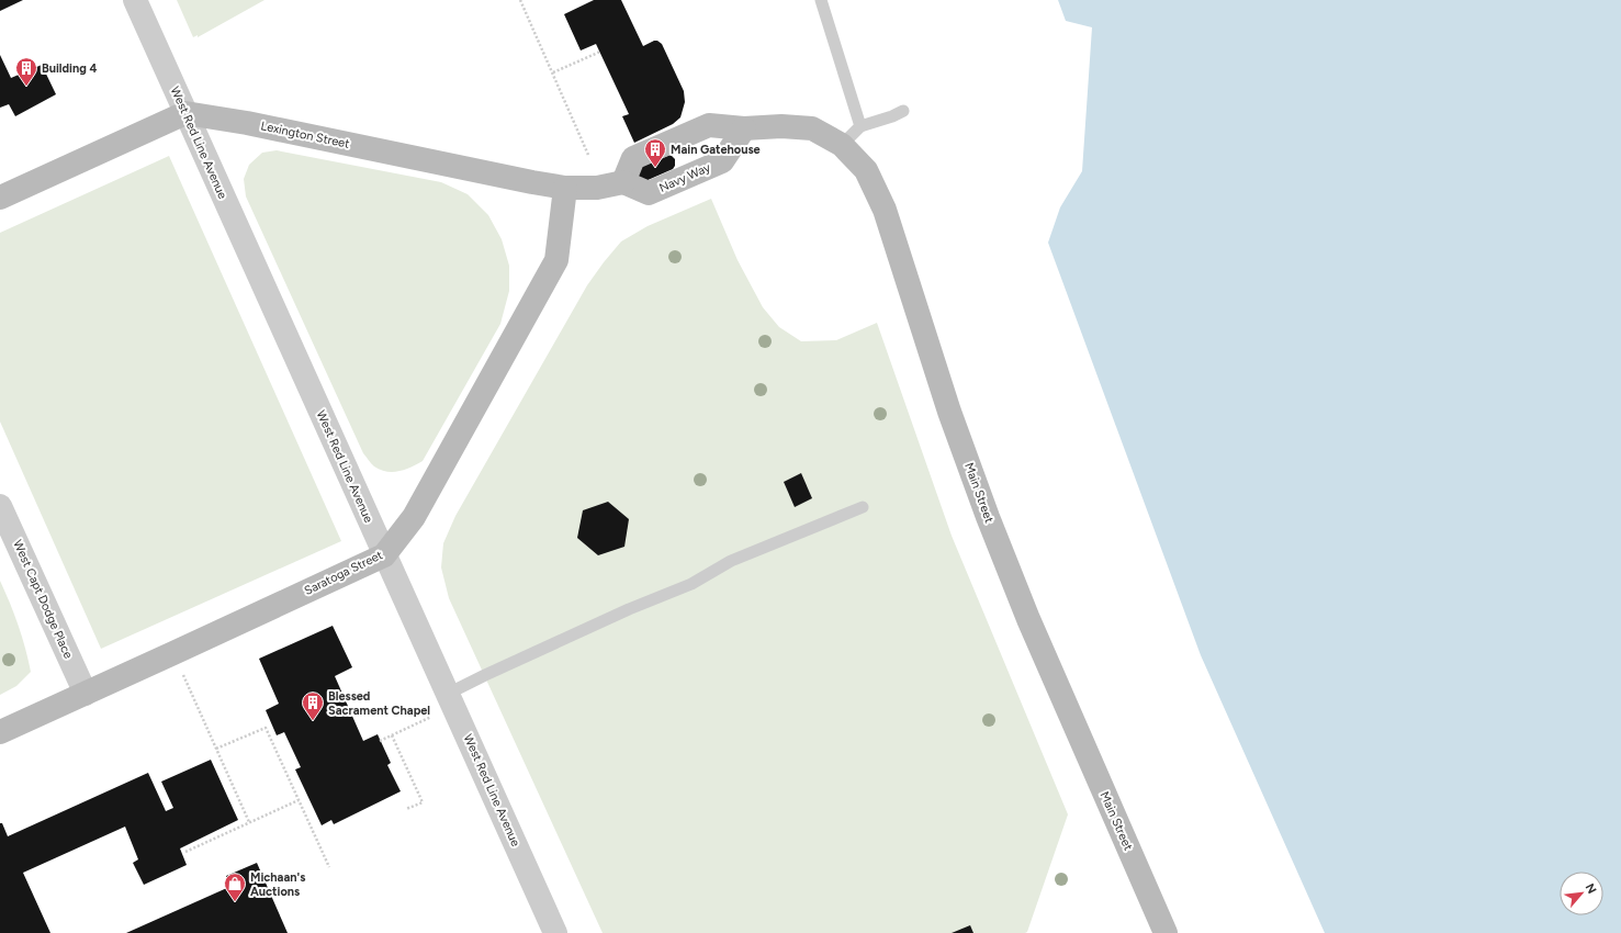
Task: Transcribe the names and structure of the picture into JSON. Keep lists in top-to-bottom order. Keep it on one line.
{"streets":{"street":["Lexington Street","West Red Line Avenue","Navy Way","Main Street","Saratoga Street","West Capt Dodge Place"]},"crossings":[["Lexington Street","West Red Line Avenue"],["Lexington Street","Navy Way"],["Lexington Street","Saratoga Street"],["West Red Line Avenue","Saratoga Street"],["Navy Way","Main Street"],["Saratoga Street","West Capt Dodge Place"]],"places":{"building":["Building 4","Main Gatehouse","Blessed Sacrament Chapel"],"shop":["Michaan's Auctions"]},"north":"top right"}
